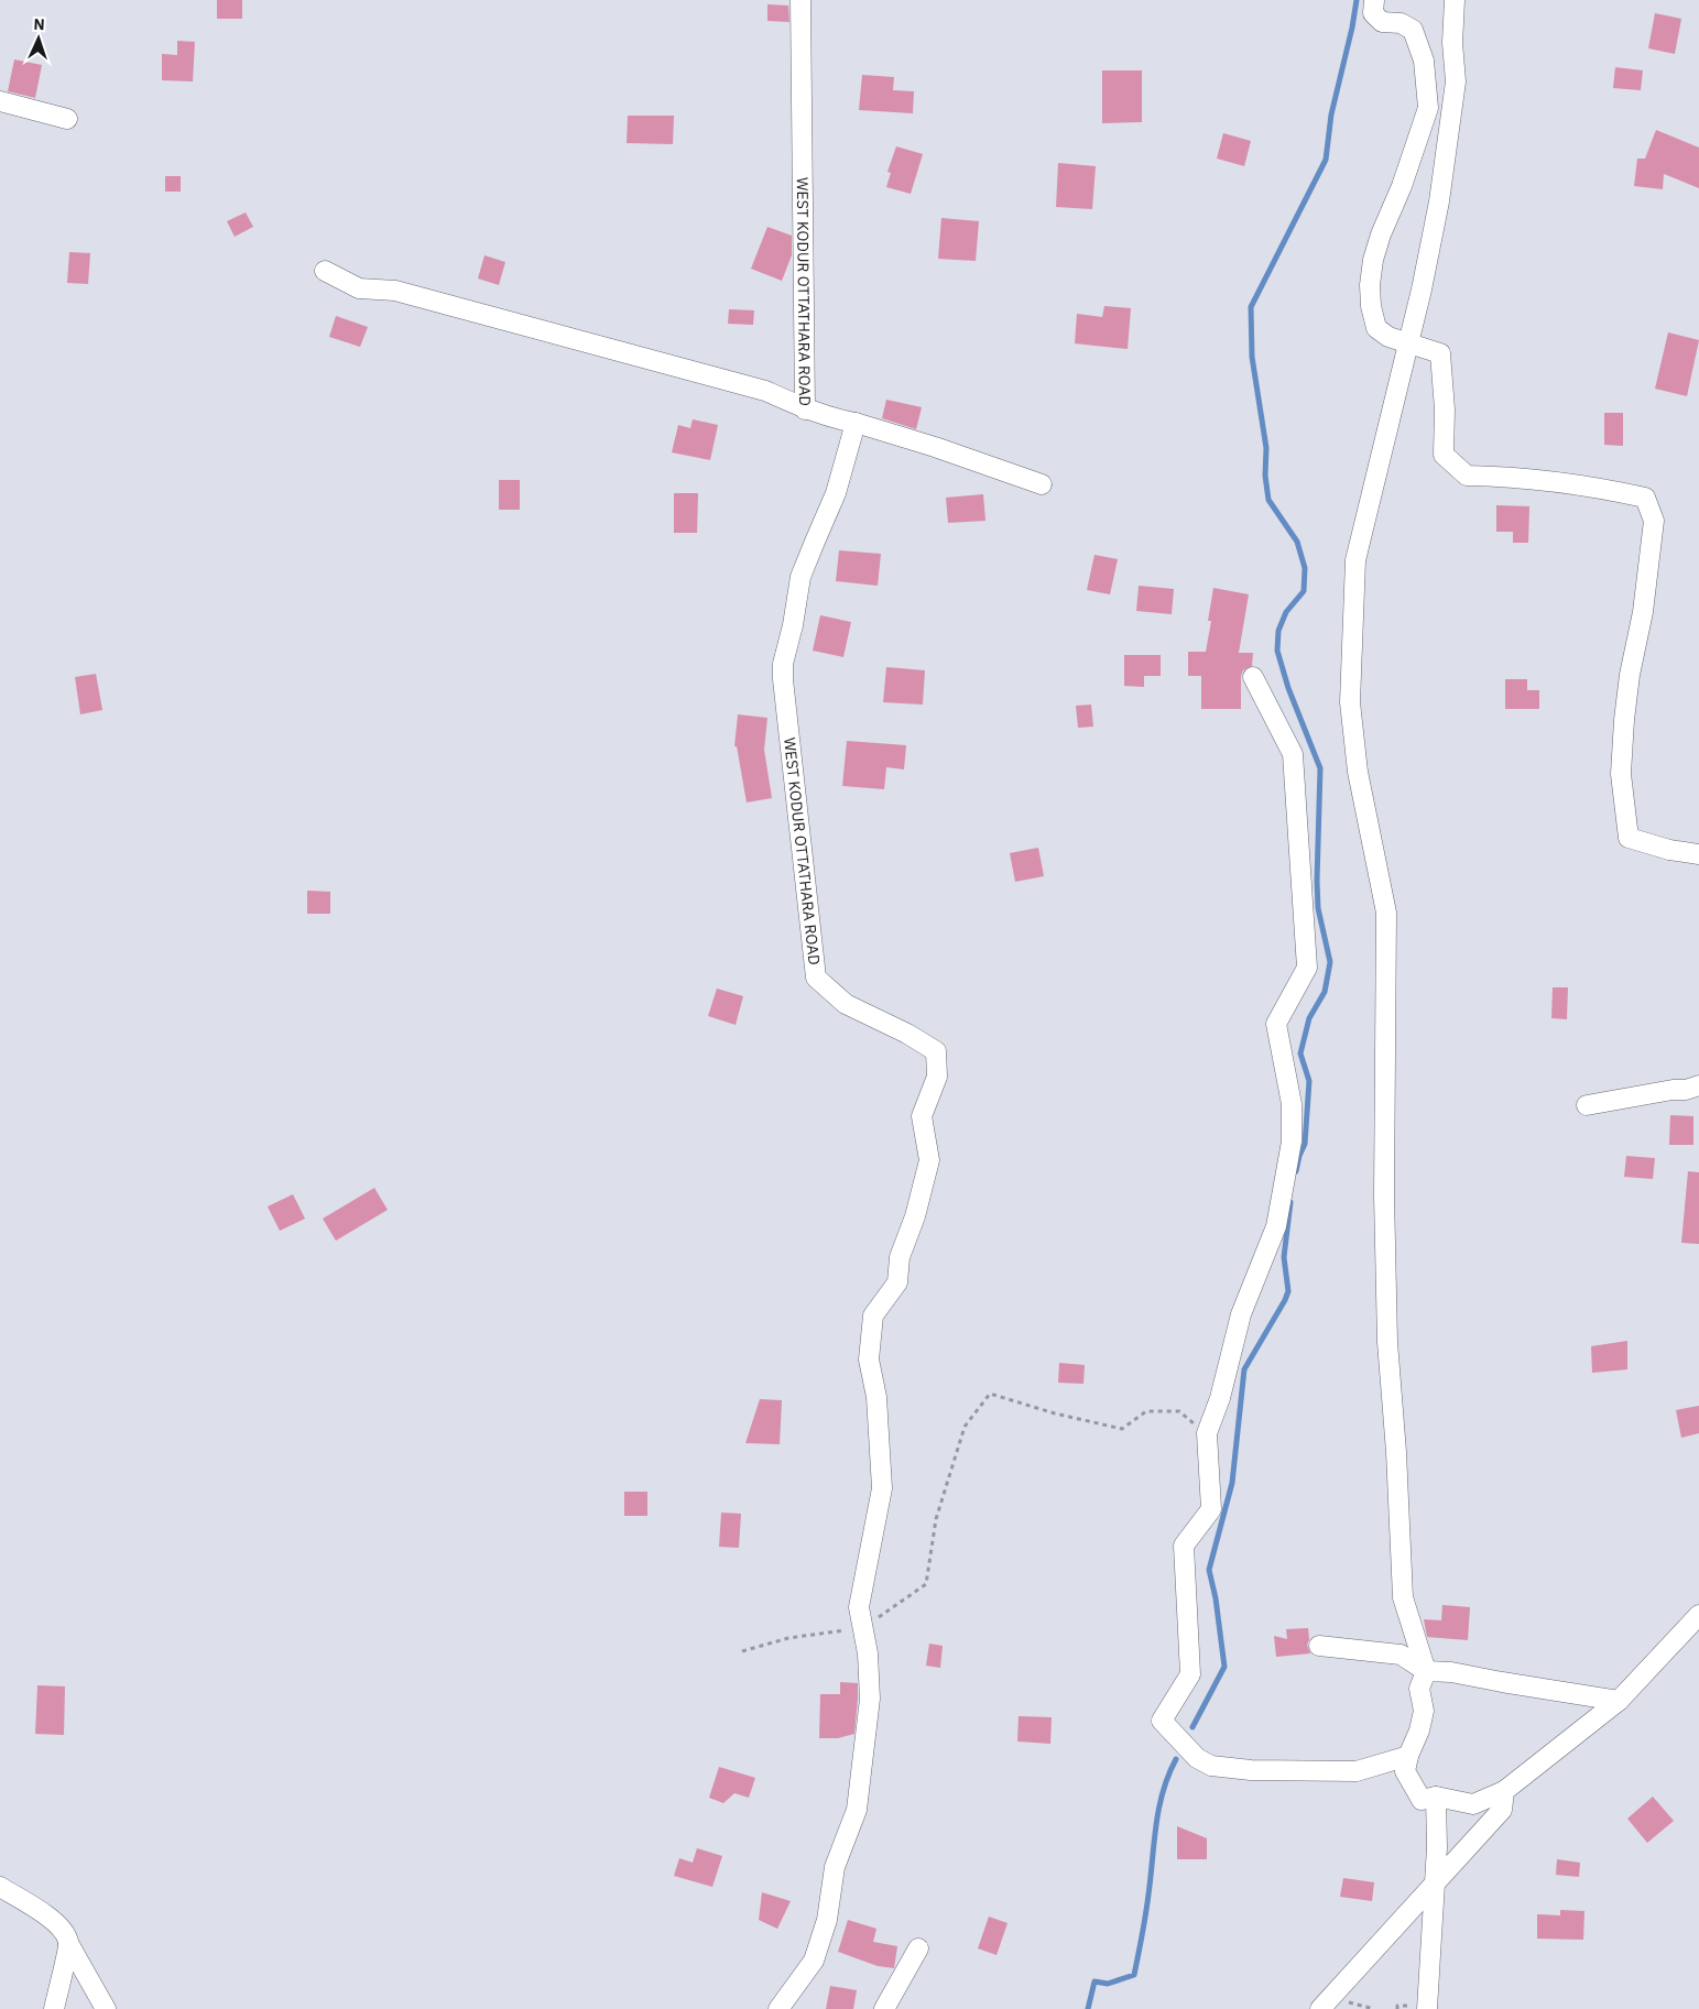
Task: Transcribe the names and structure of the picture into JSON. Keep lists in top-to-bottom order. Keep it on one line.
{"streets":{"street":["WEST KODUR OTTATHARA ROAD"]},"north":"top"}
